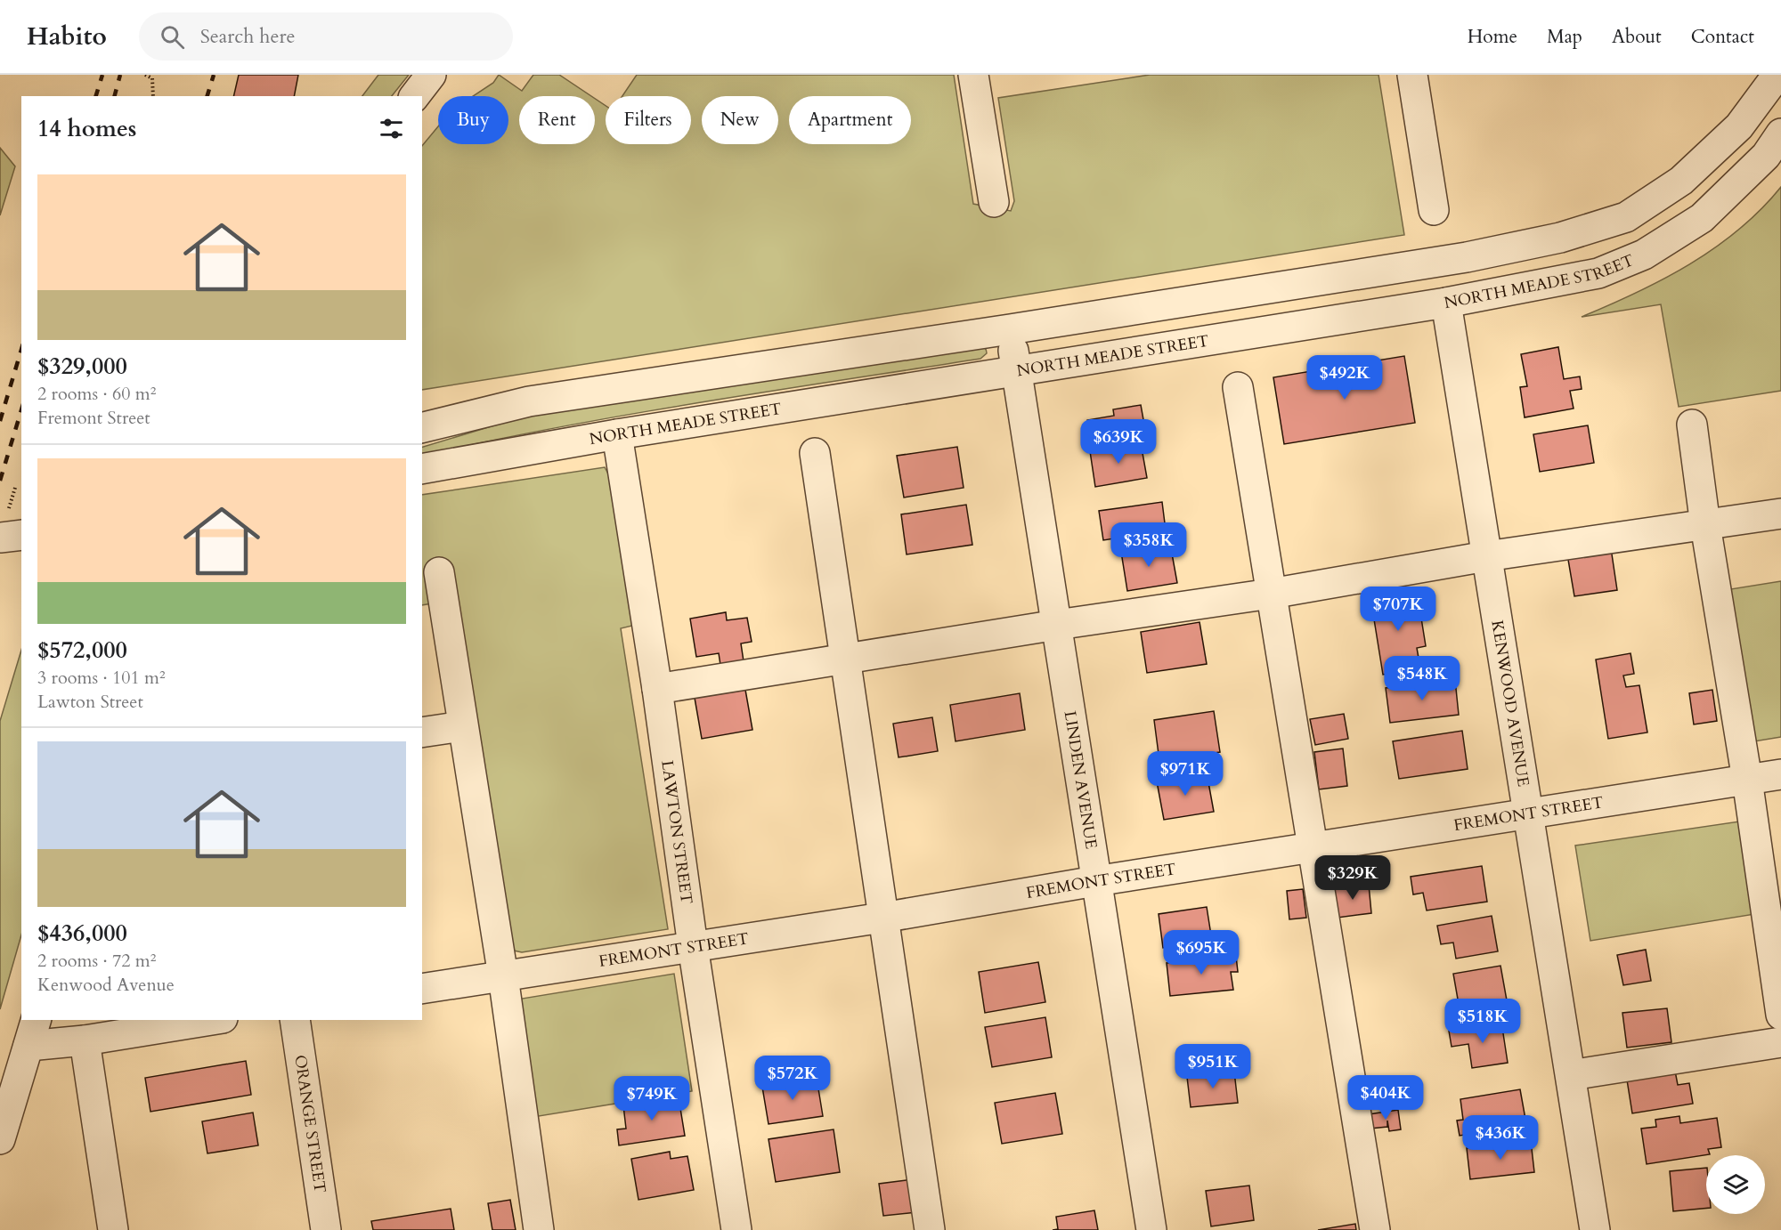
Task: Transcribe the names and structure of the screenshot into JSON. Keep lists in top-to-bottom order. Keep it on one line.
{"streets":{"street":["NORTH MEADE STREET","KENWOOD AVENUE","LINDEN AVENUE","FREMONT STREET","LAWTON STREET","ORANGE STREET"]},"crossings":[["NORTH MEADE STREET","KENWOOD AVENUE"],["NORTH MEADE STREET","LINDEN AVENUE"],["NORTH MEADE STREET","LAWTON STREET"],["KENWOOD AVENUE","FREMONT STREET"],["LINDEN AVENUE","FREMONT STREET"],["FREMONT STREET","LAWTON STREET"]],"page":{"header":"Habito","search":"Search here","nav":["Home","Map","About","Contact"],"chip":["Buy","Rent","Filters","New","Apartment"],"heading":"14 homes","list":[{"name":"$329,000","note":"2 rooms · 60 m² · Fremont Street"},{"name":"$572,000","note":"3 rooms · 101 m² · Lawton Street"},{"name":"$436,000","note":"2 rooms · 72 m² · Kenwood Avenue"}],"price":["$492K","$639K","$358K","$707K","$548K","$971K","$329K","$695K","$518K","$951K","$572K","$404K","$749K","$436K"]}}
